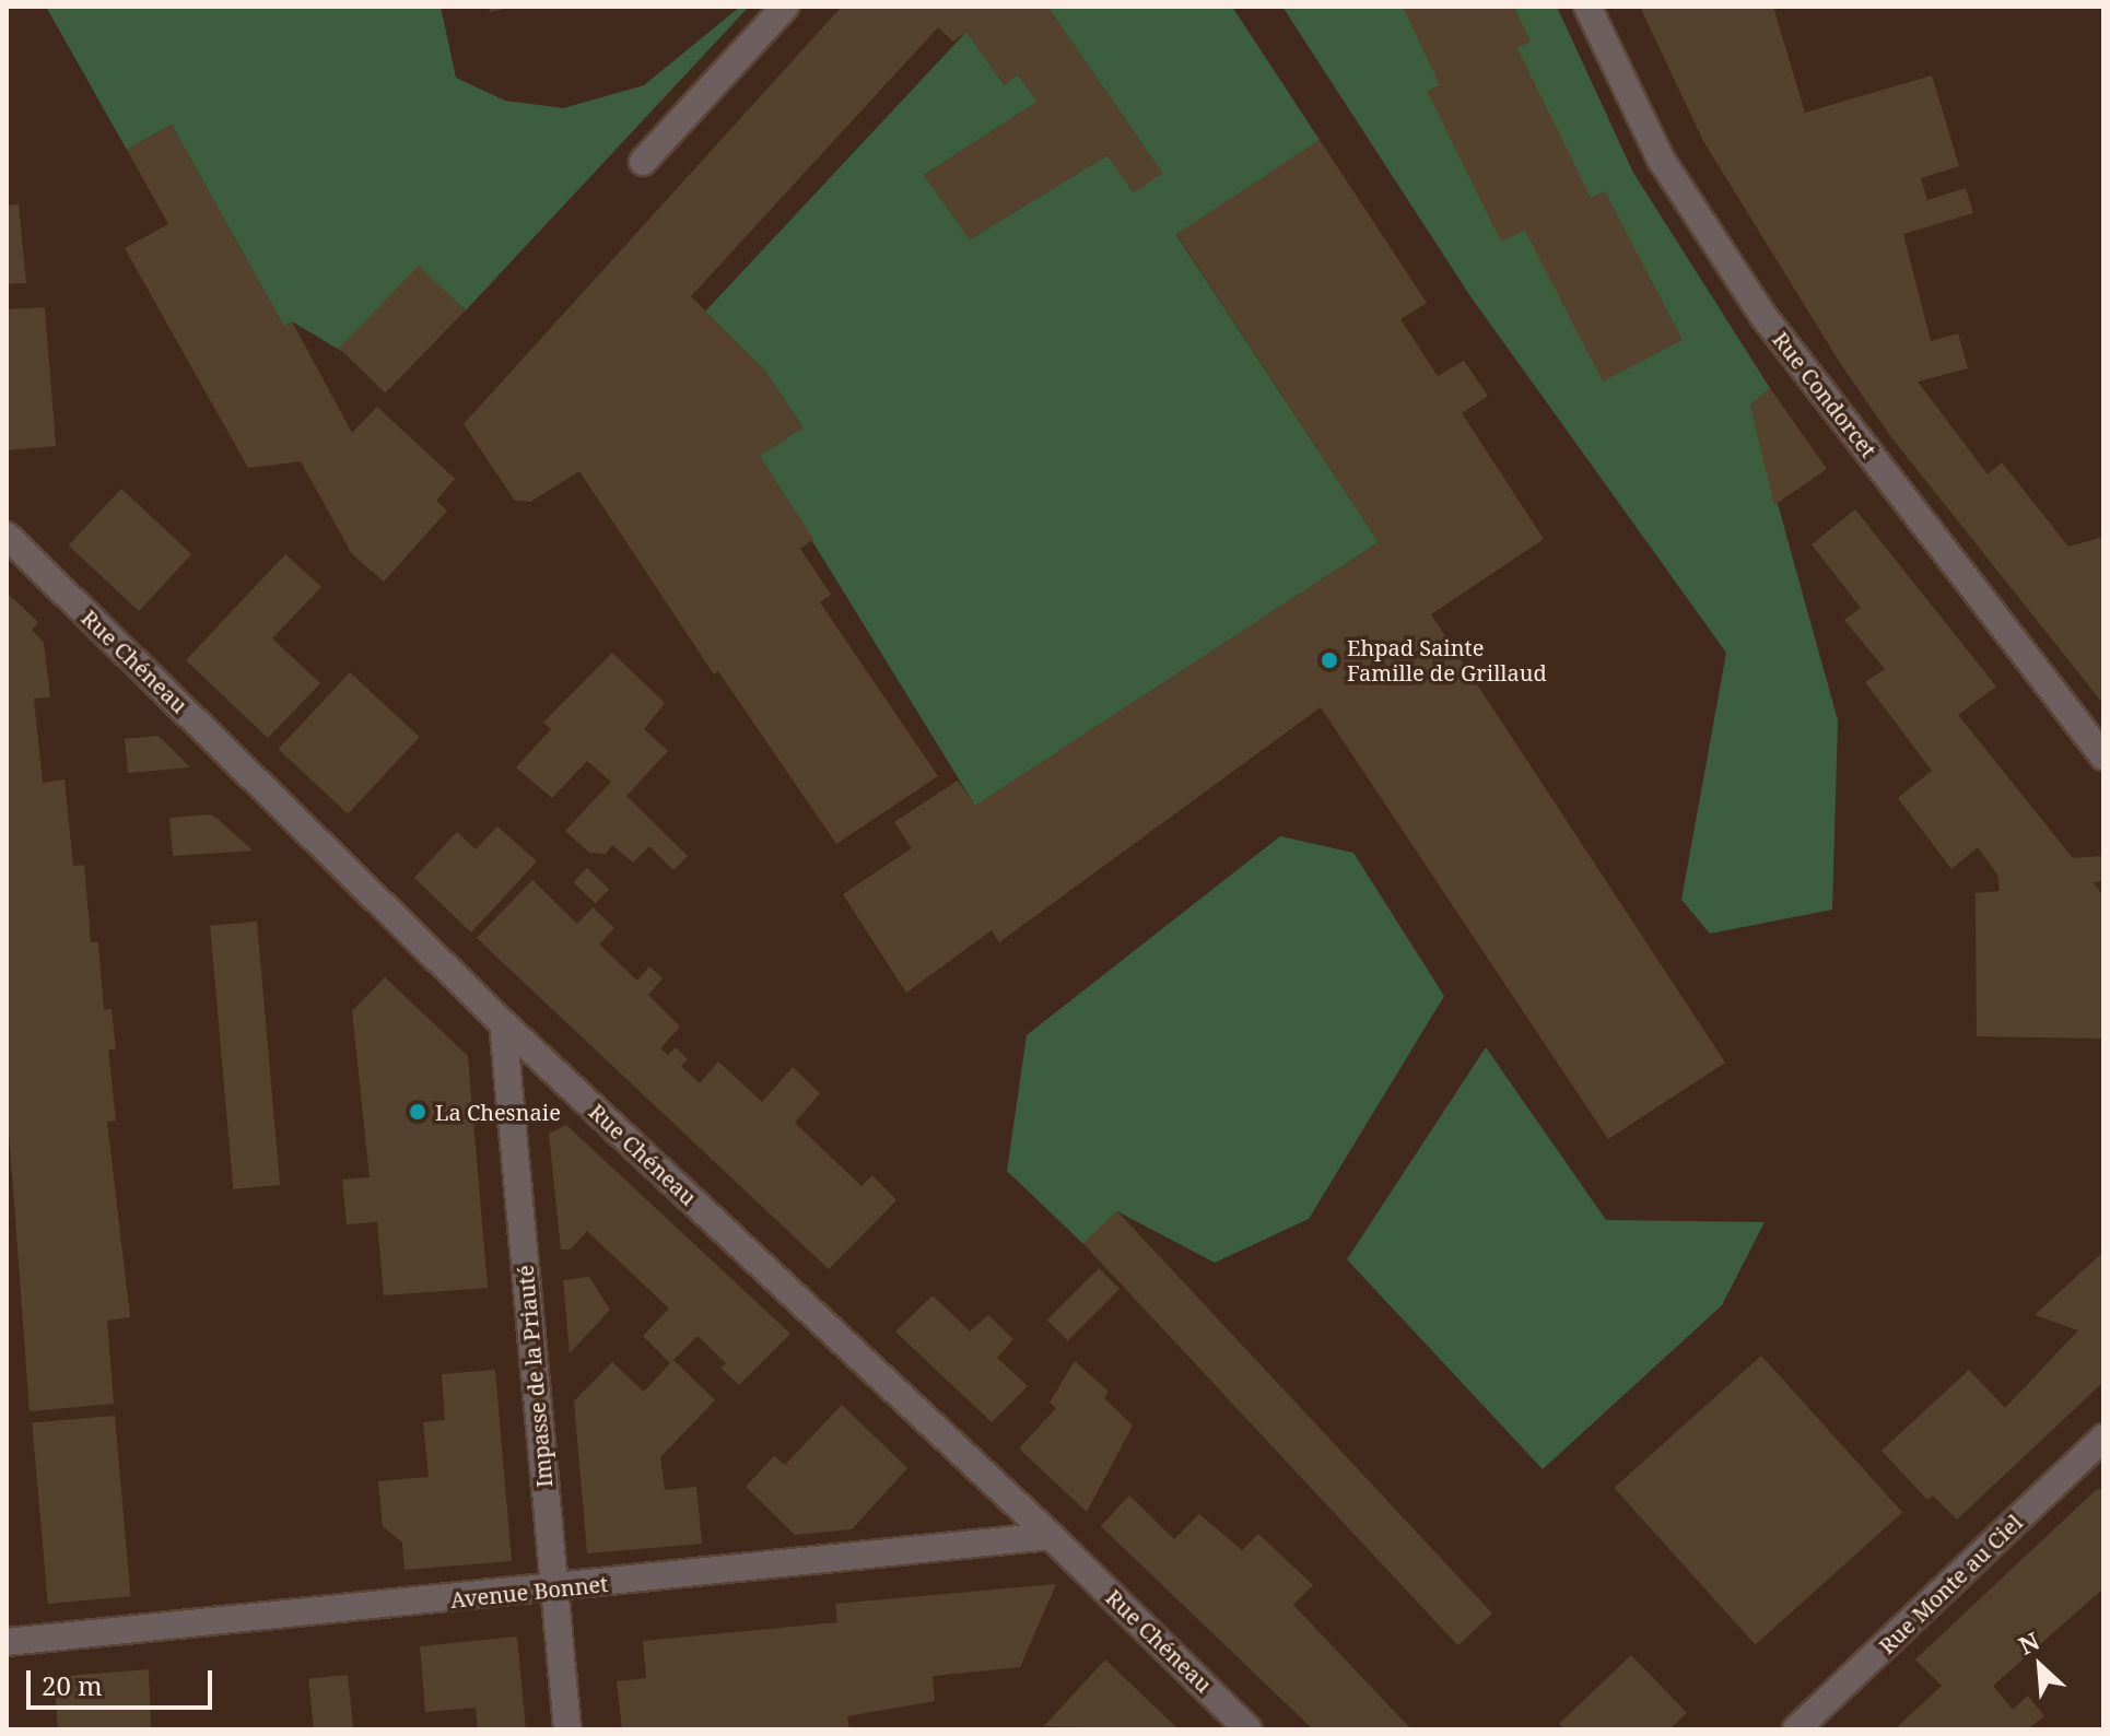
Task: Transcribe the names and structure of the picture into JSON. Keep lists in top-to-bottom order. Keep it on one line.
{"streets":{"street":["Rue Condorcet","Rue Chéneau","Impasse de la Priauté","Rue Monte au Ciel","Avenue Bonnet"]},"crossings":[["Rue Chéneau","Impasse de la Priauté"],["Rue Chéneau","Avenue Bonnet"],["Impasse de la Priauté","Avenue Bonnet"]],"places":["Ehpad Sainte Famille de Grillaud","La Chesnaie"],"scale_bar":"20 m","north":"top left"}
